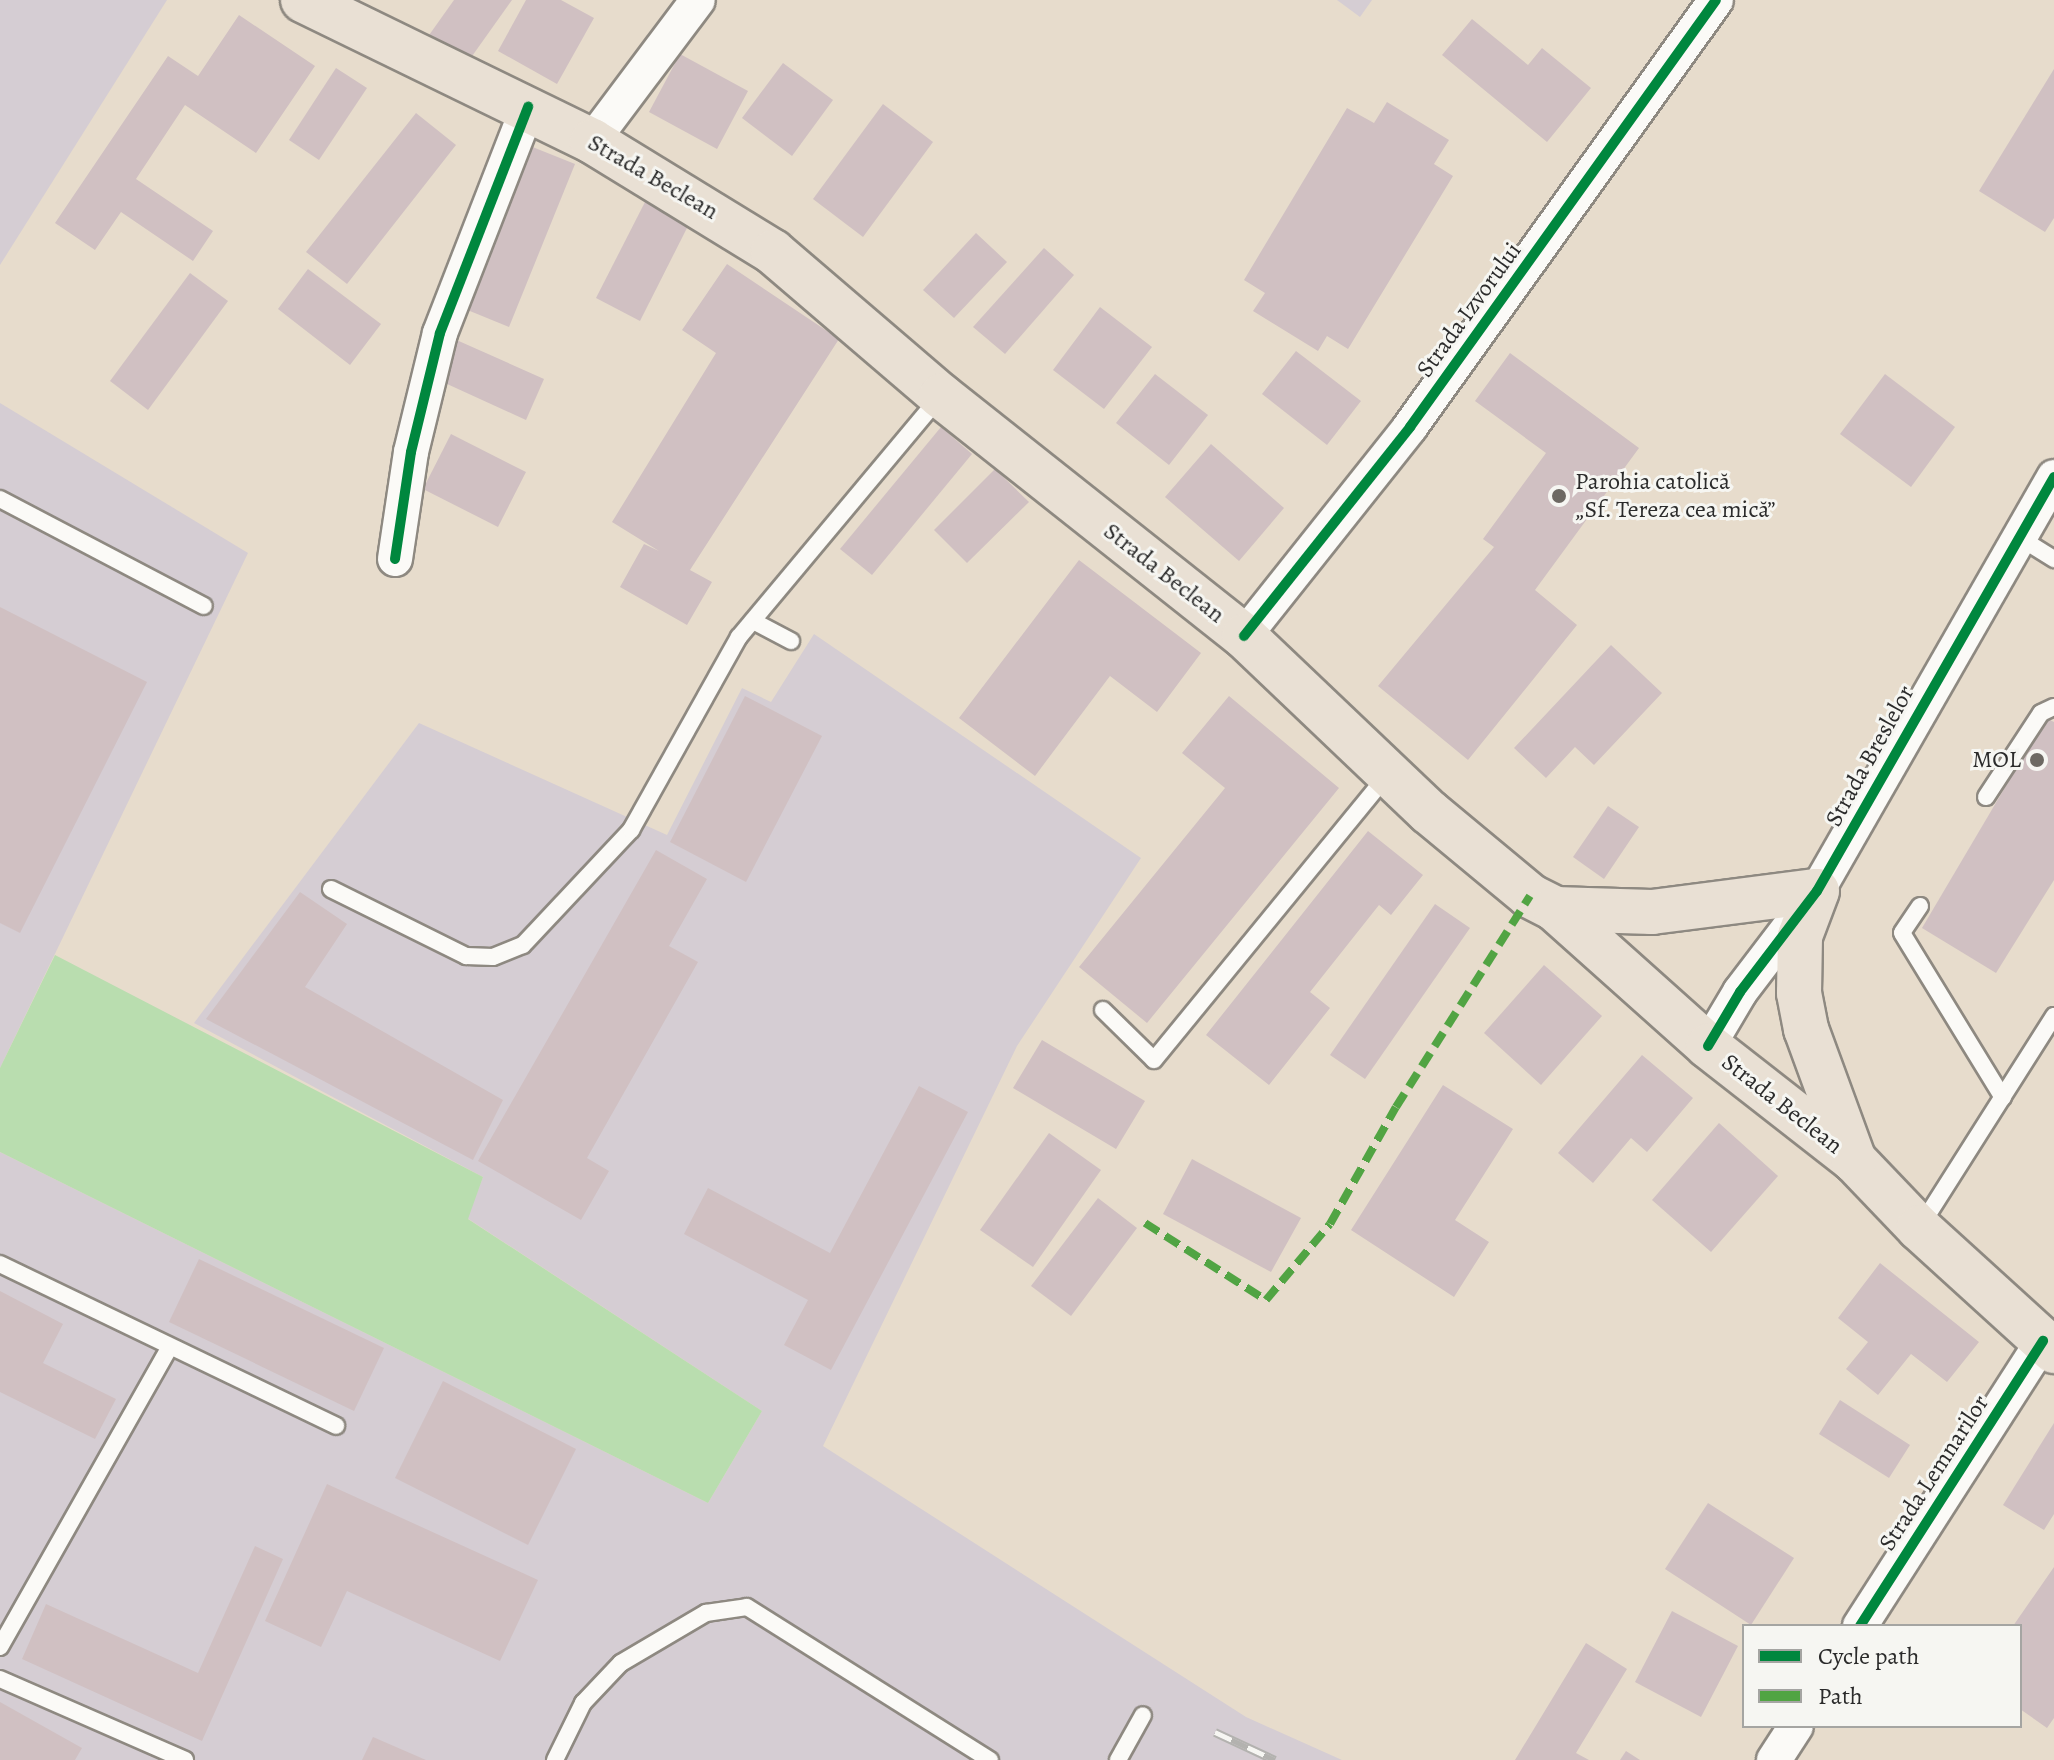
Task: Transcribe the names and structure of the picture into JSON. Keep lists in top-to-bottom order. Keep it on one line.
{"streets":{"main road":["Strada Beclean"],"street":["Strada Izvorului","Strada Breslelor","Strada Lemnarilor"]},"crossings":[["Strada Beclean","Strada Izvorului"],["Strada Beclean","Strada Breslelor"],["Strada Beclean","Strada Lemnarilor"]],"places":["Parohia catolică „Sf. Tereza cea mică”","MOL"],"legend":["Cycle path","Path"]}
